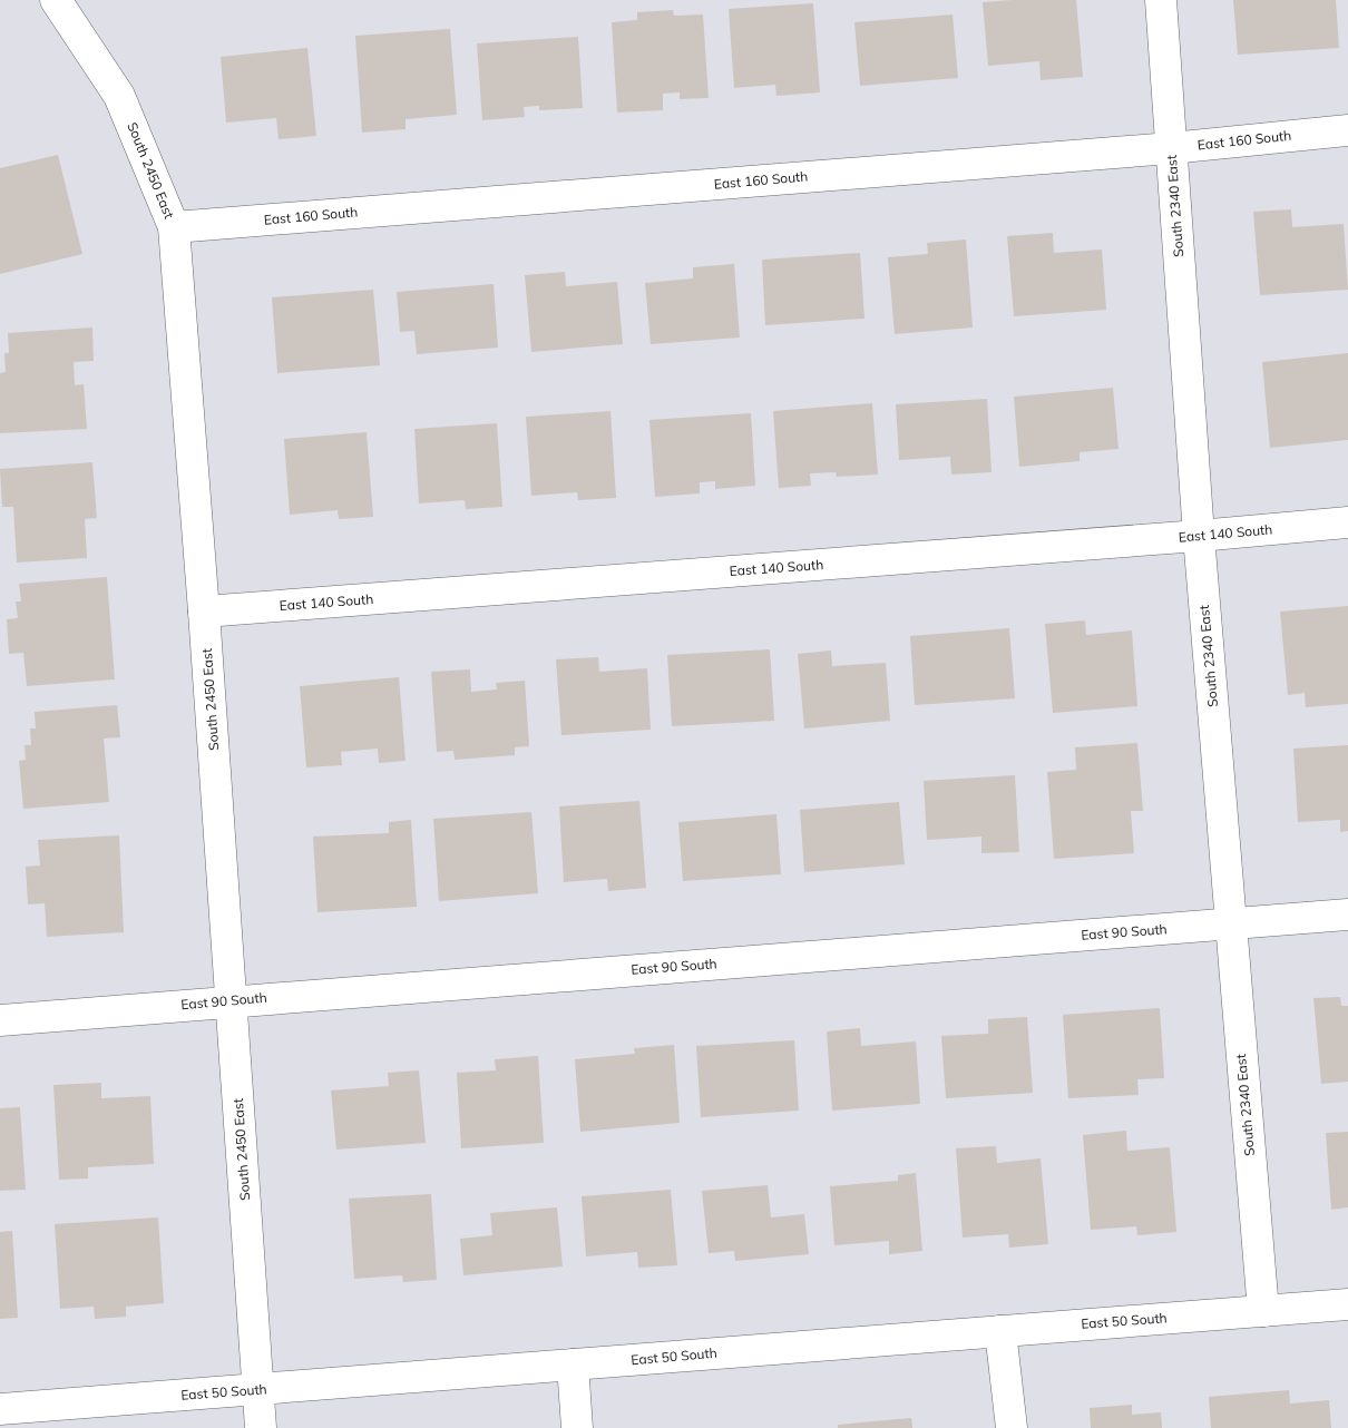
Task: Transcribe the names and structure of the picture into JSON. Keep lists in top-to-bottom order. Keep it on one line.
{"streets":{"street":["East 160 South","South 2450 East","South 2340 East","East 140 South","East 90 South","East 50 South"]},"crossings":[["East 160 South","South 2450 East"],["East 160 South","South 2340 East"],["South 2450 East","East 140 South"],["South 2450 East","East 90 South"],["South 2450 East","East 50 South"],["South 2340 East","East 140 South"],["South 2340 East","East 90 South"],["South 2340 East","East 50 South"]]}
